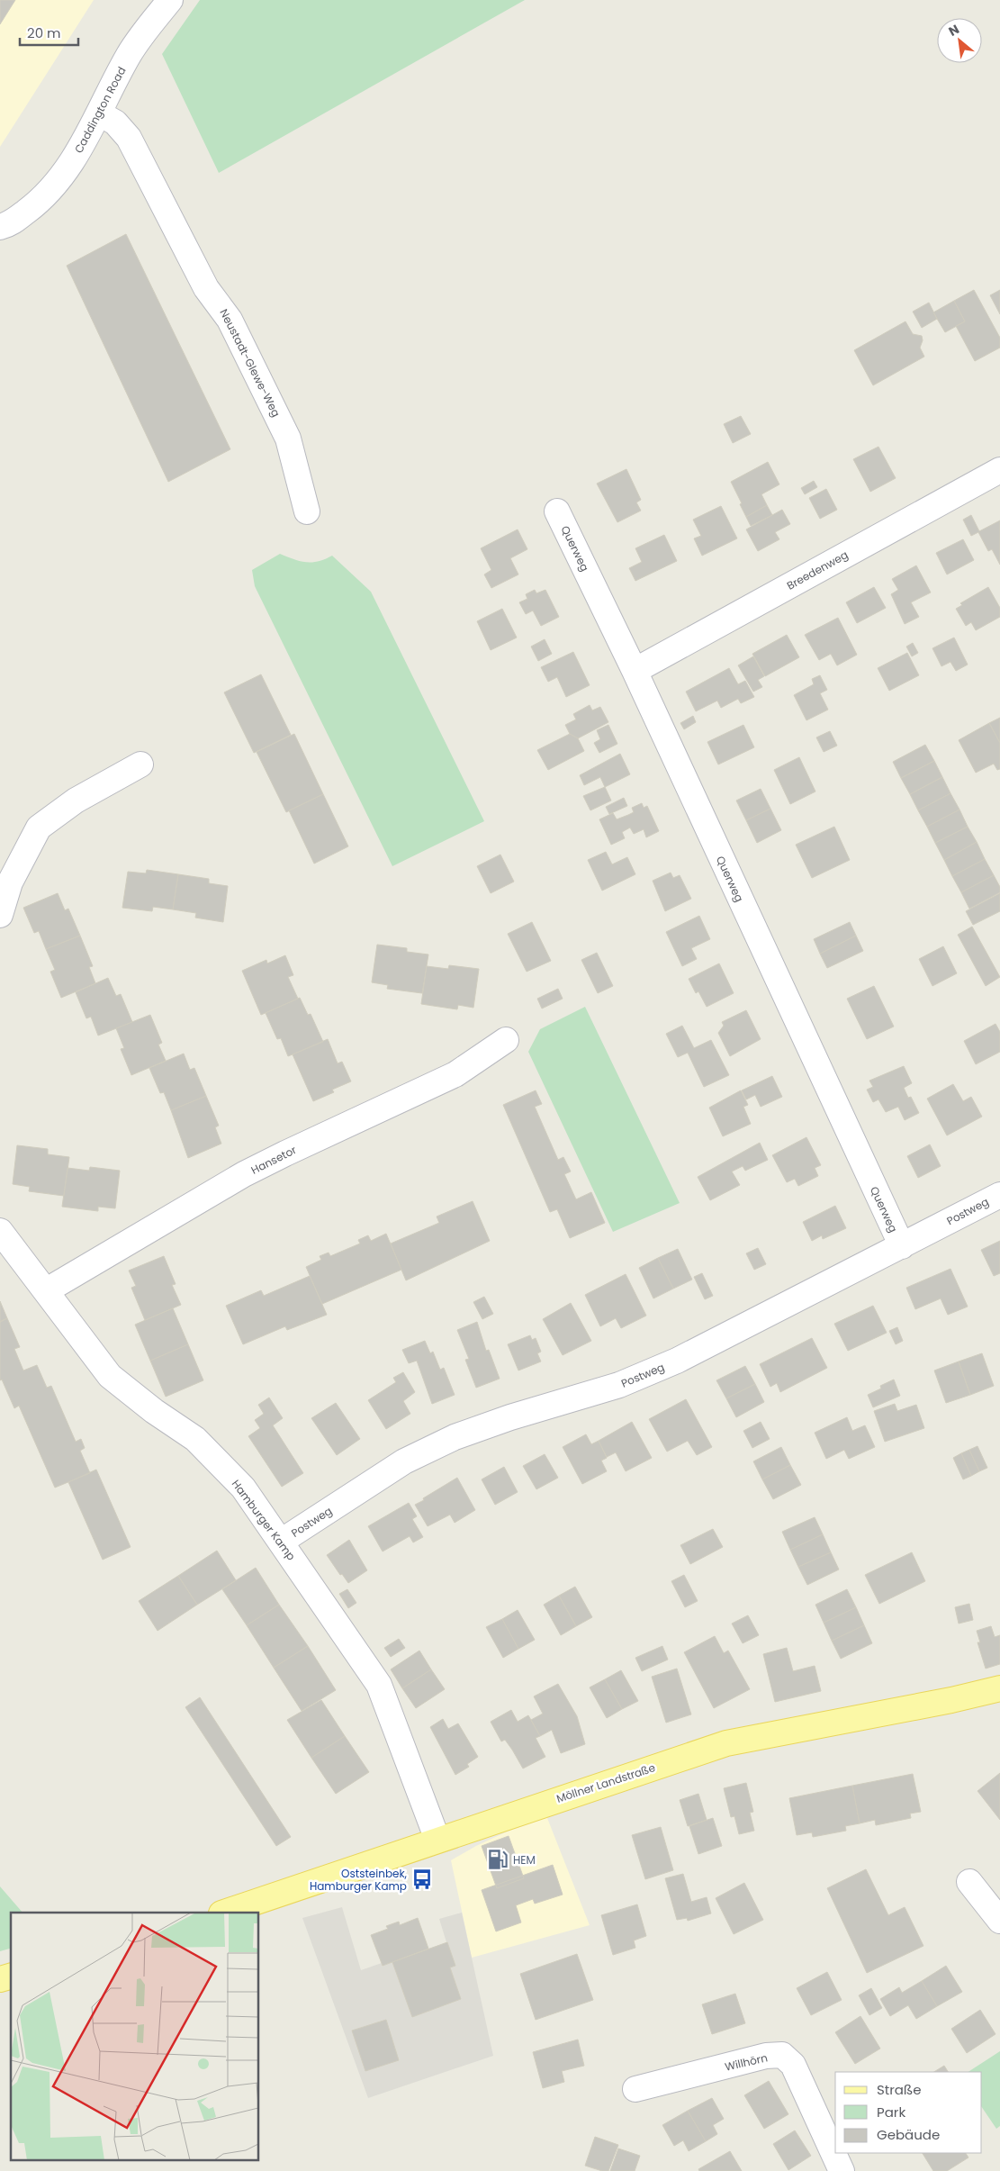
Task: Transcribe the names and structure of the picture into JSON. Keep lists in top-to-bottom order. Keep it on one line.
{"streets":{"main road":["Möllner Landstraße"],"street":["Caddington Road","Neustadt-Glewe-Weg","Querweg","Breedenweg","Hansetor","Postweg","Hamburger Kamp","Willhörn"]},"crossings":[["Caddington Road","Neustadt-Glewe-Weg"],["Querweg","Breedenweg"],["Querweg","Postweg"],["Hansetor","Hamburger Kamp"],["Postweg","Hamburger Kamp"],["Hamburger Kamp","Möllner Landstraße"]],"places":{"fuel station":["HEM"],"bus stop":["Oststeinbek, Hamburger Kamp"]},"legend":["Straße","Park","Gebäude"],"scale_bar":"20 m","north":"top left"}
